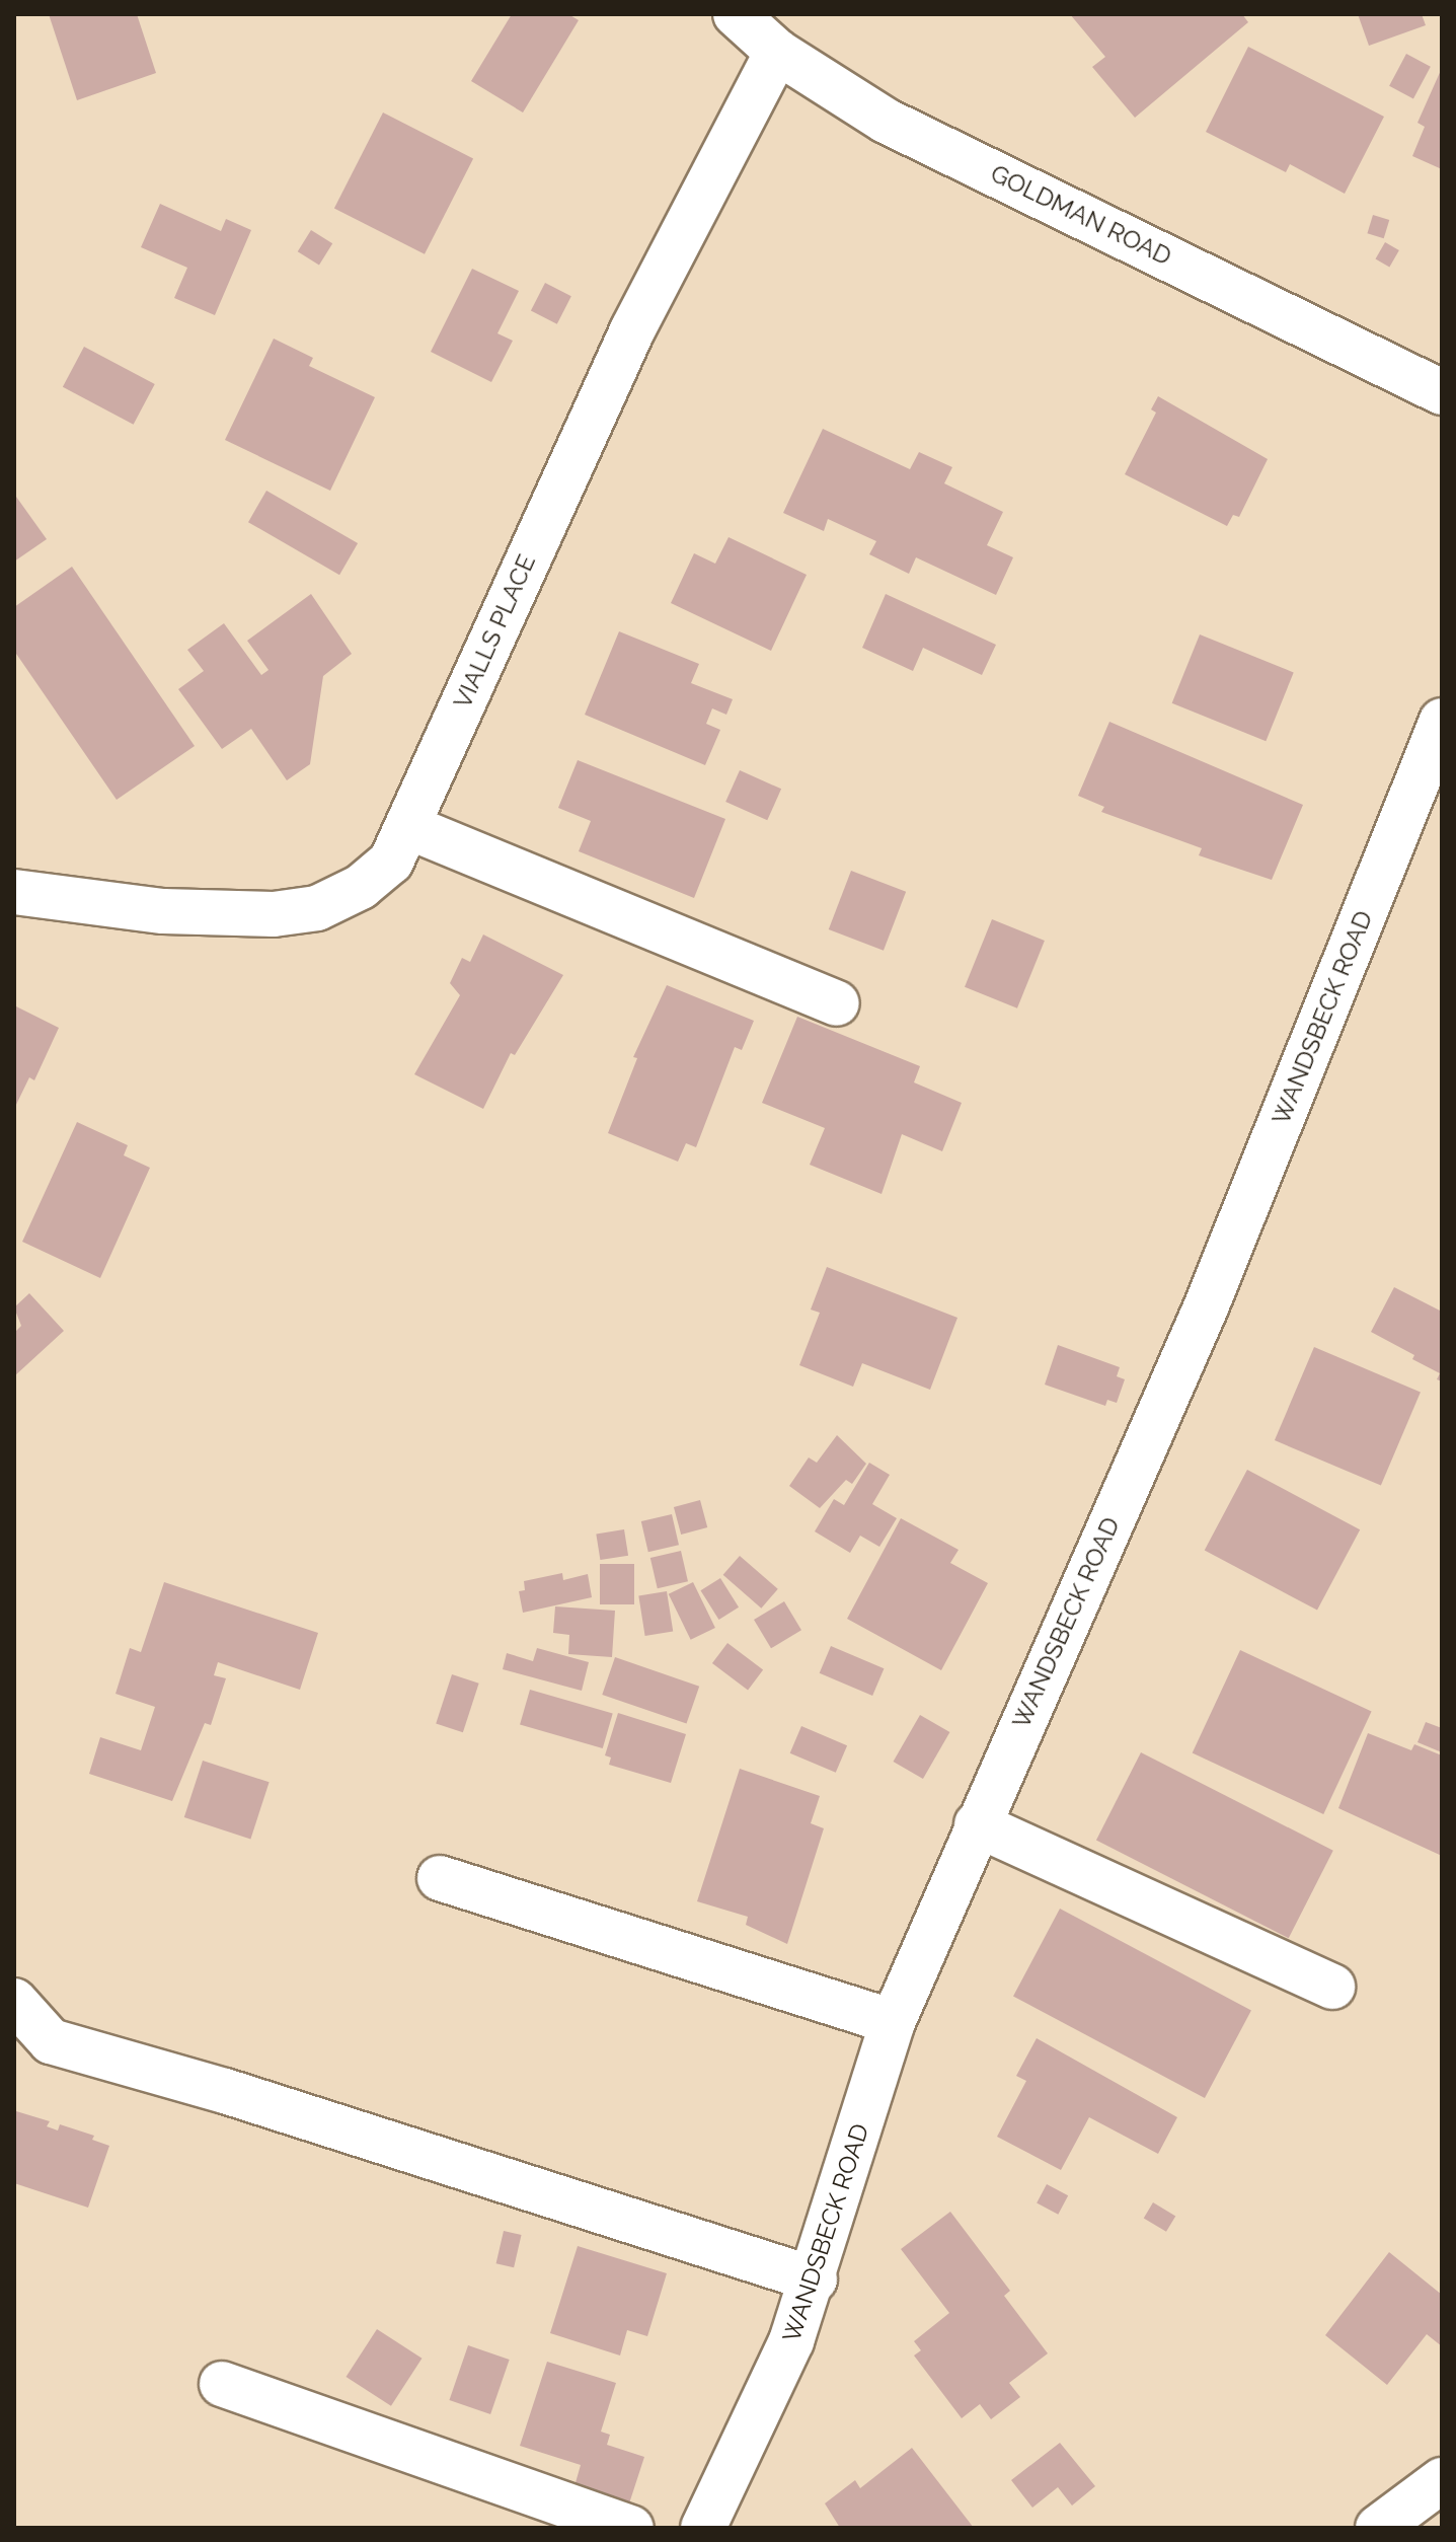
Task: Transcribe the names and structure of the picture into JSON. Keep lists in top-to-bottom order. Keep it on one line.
{"streets":{"street":["GOLDMAN ROAD","VIALLS PLACE","WANDSBECK ROAD"]},"crossings":[["GOLDMAN ROAD","VIALLS PLACE"]]}
